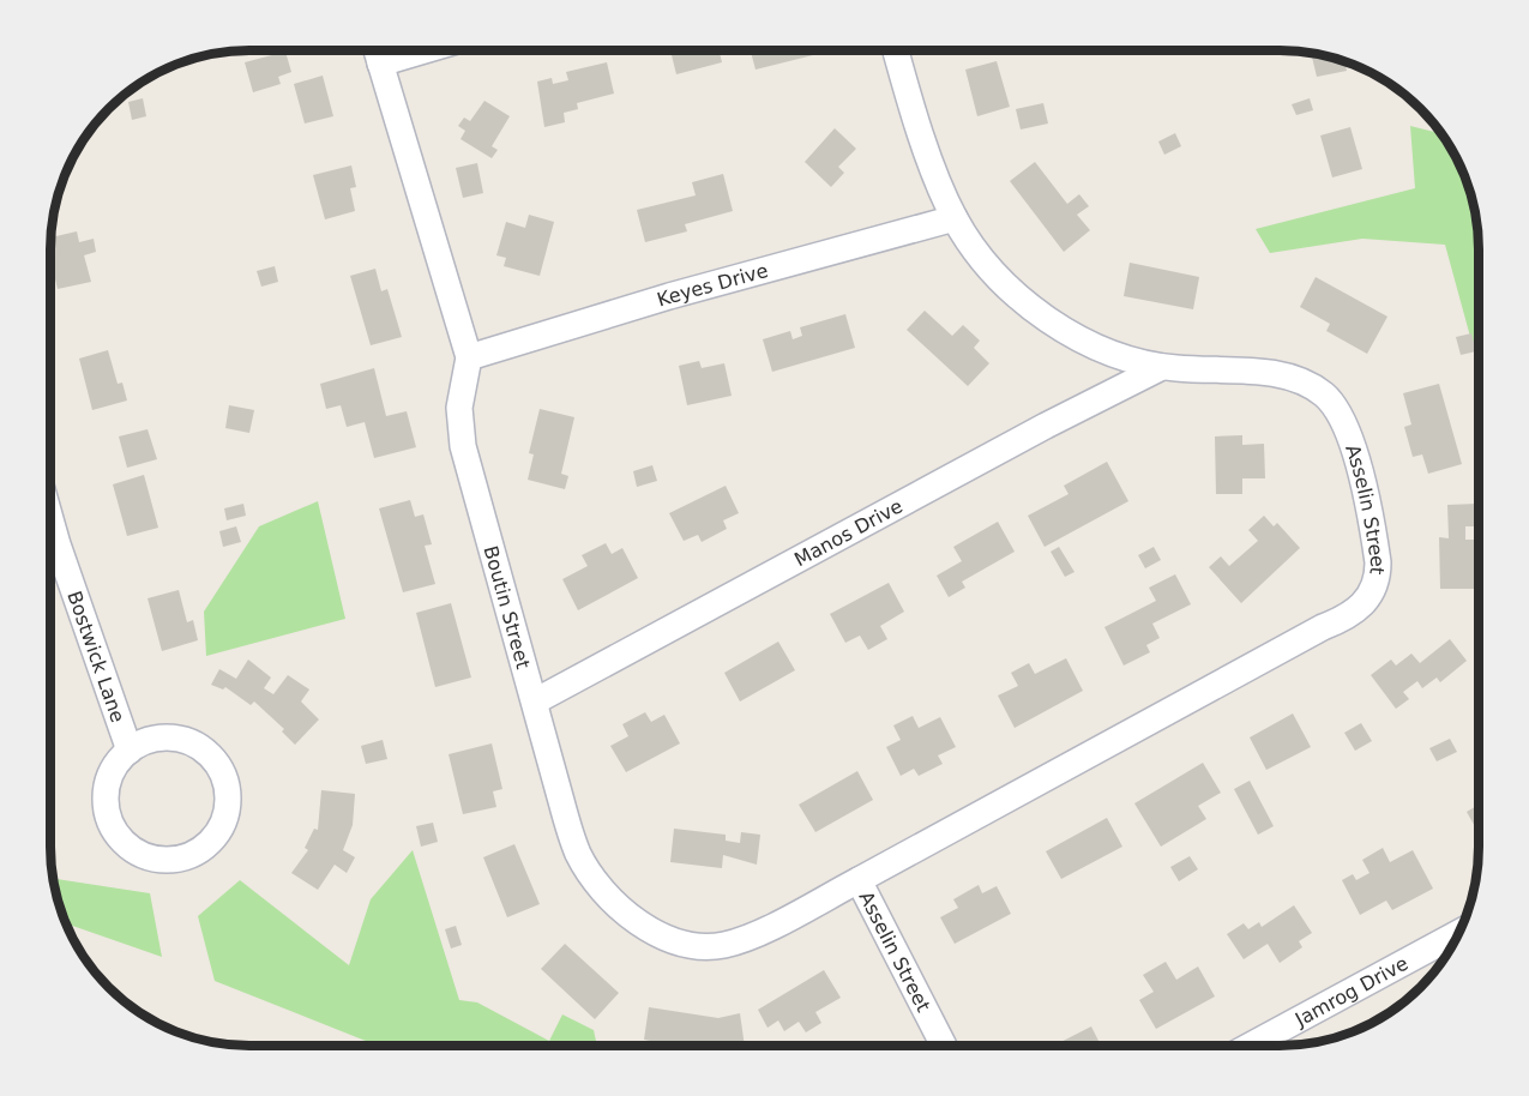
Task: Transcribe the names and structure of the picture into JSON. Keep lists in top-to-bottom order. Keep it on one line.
{"streets":{"street":["Keyes Drive","Asselin Street","Manos Drive","Boutin Street","Bostwick Lane","Jamrog Drive"]},"crossings":[["Keyes Drive","Asselin Street"],["Keyes Drive","Boutin Street"],["Asselin Street","Manos Drive"],["Asselin Street","Boutin Street"],["Manos Drive","Boutin Street"]]}
